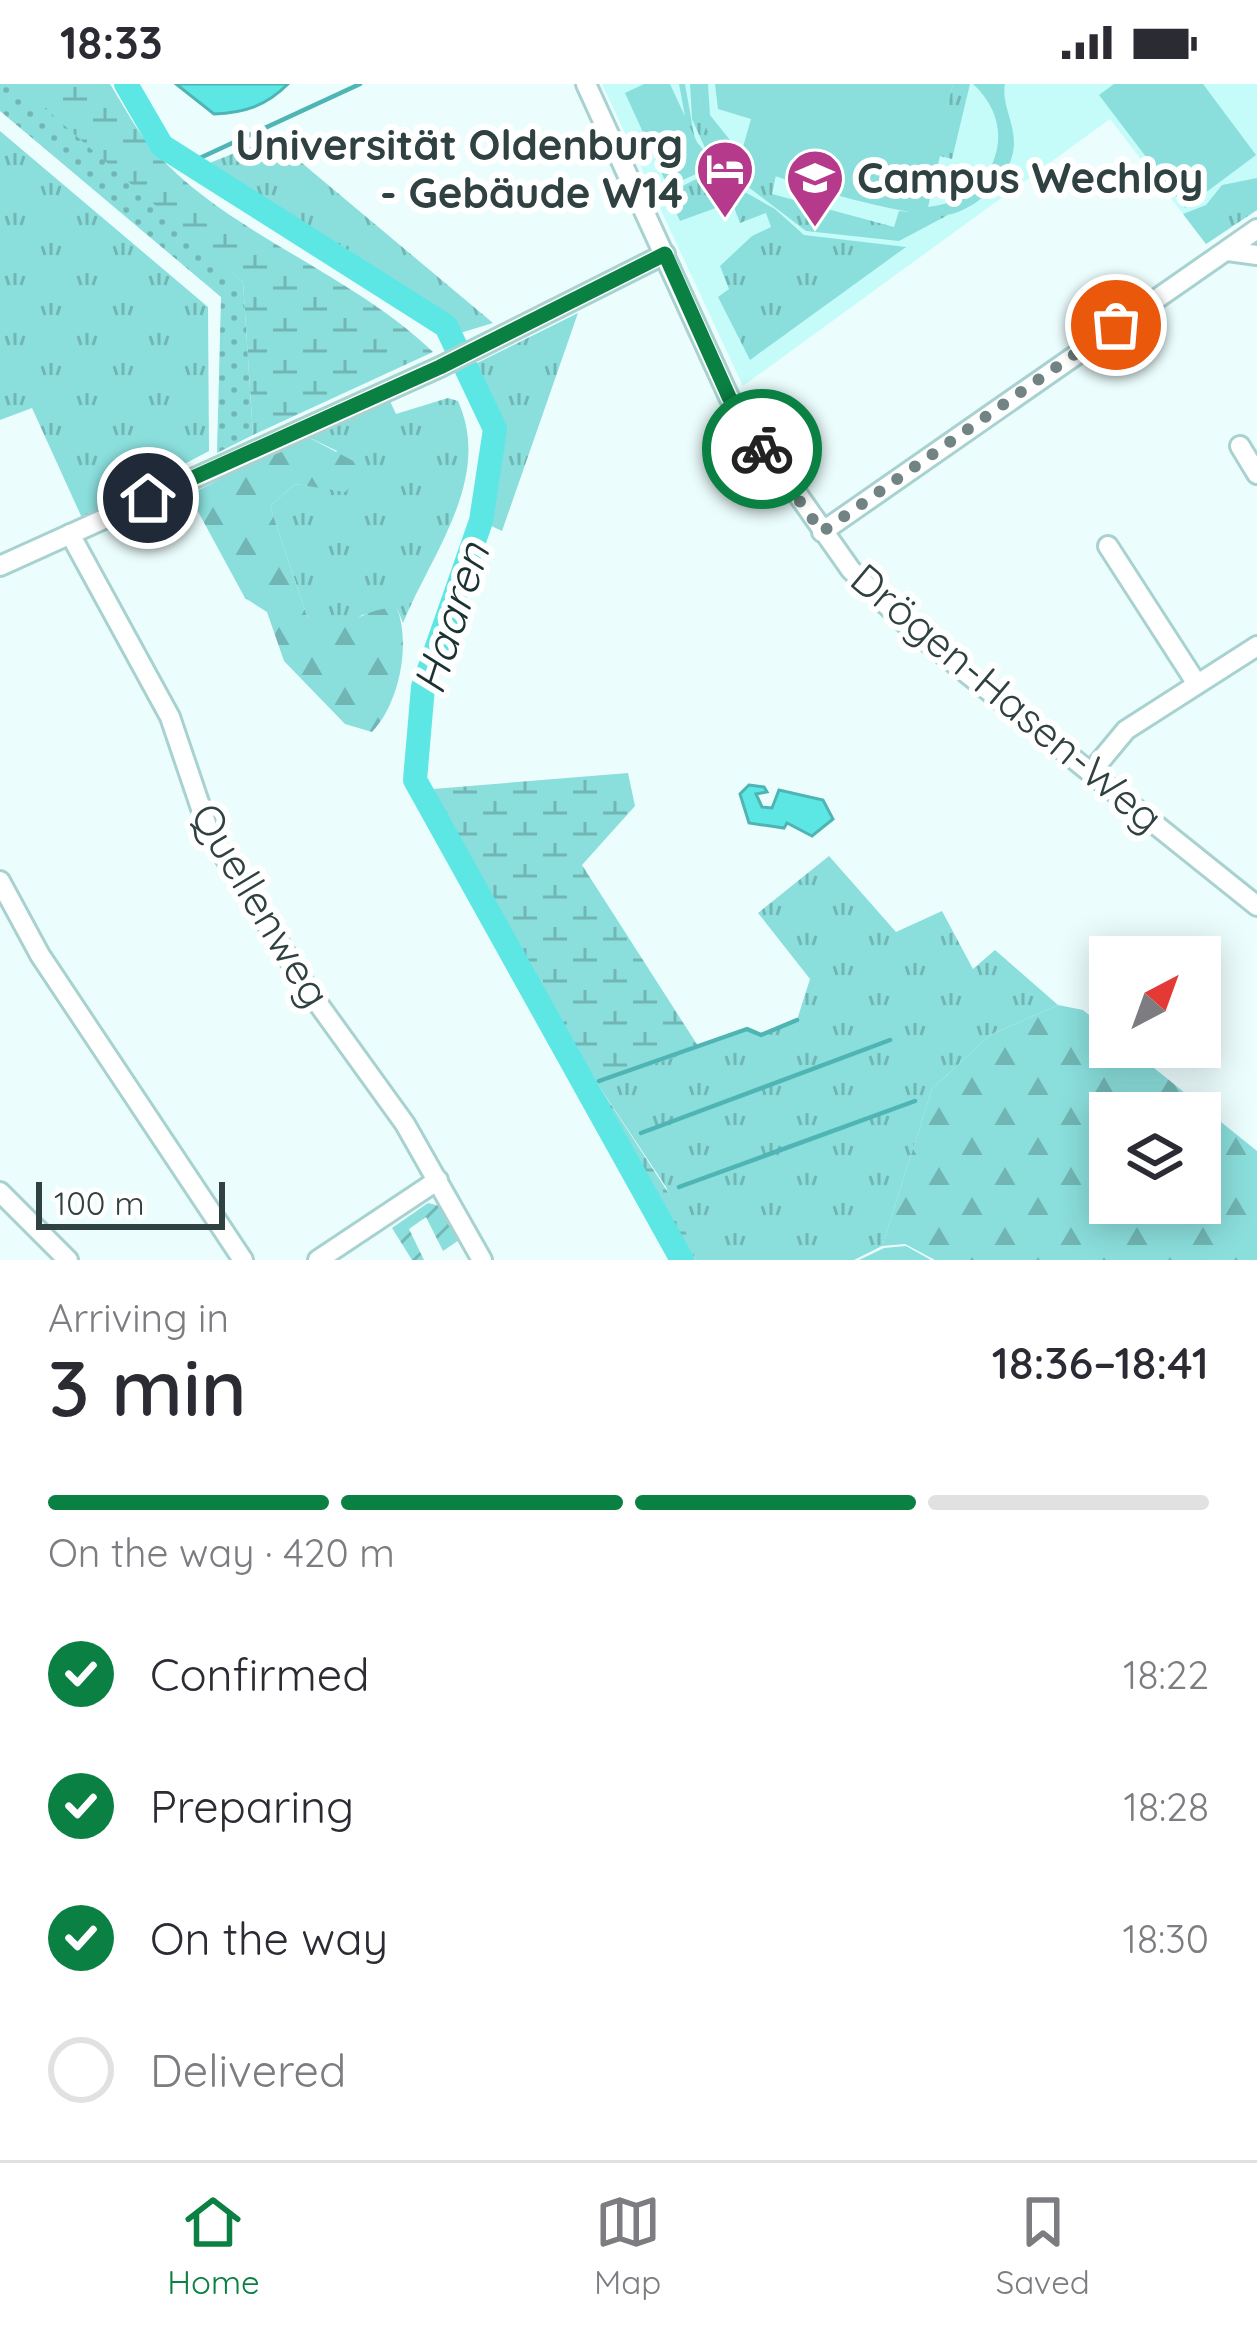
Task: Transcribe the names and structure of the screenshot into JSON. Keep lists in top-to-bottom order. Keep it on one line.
{"streets":{"street":["Drögen-Hasen-Weg","Quellenweg"]},"water":["Haaren"],"places":{"hotel":["Universität Oldenburg - Gebäude W14"],"school or university":["Campus Wechloy"]},"scale_bar":"100 m","north":"top right","page":{"status":"18:33","scale":"100 m","heading":["3 min","Arriving in","18:36–18:41"],"bar":"On the way · 420 m","list":[["Confirmed","18:22"],["Preparing","18:28"],["On the way","18:30"],"Delivered"],"tabs":["Home","Map","Saved"]}}
